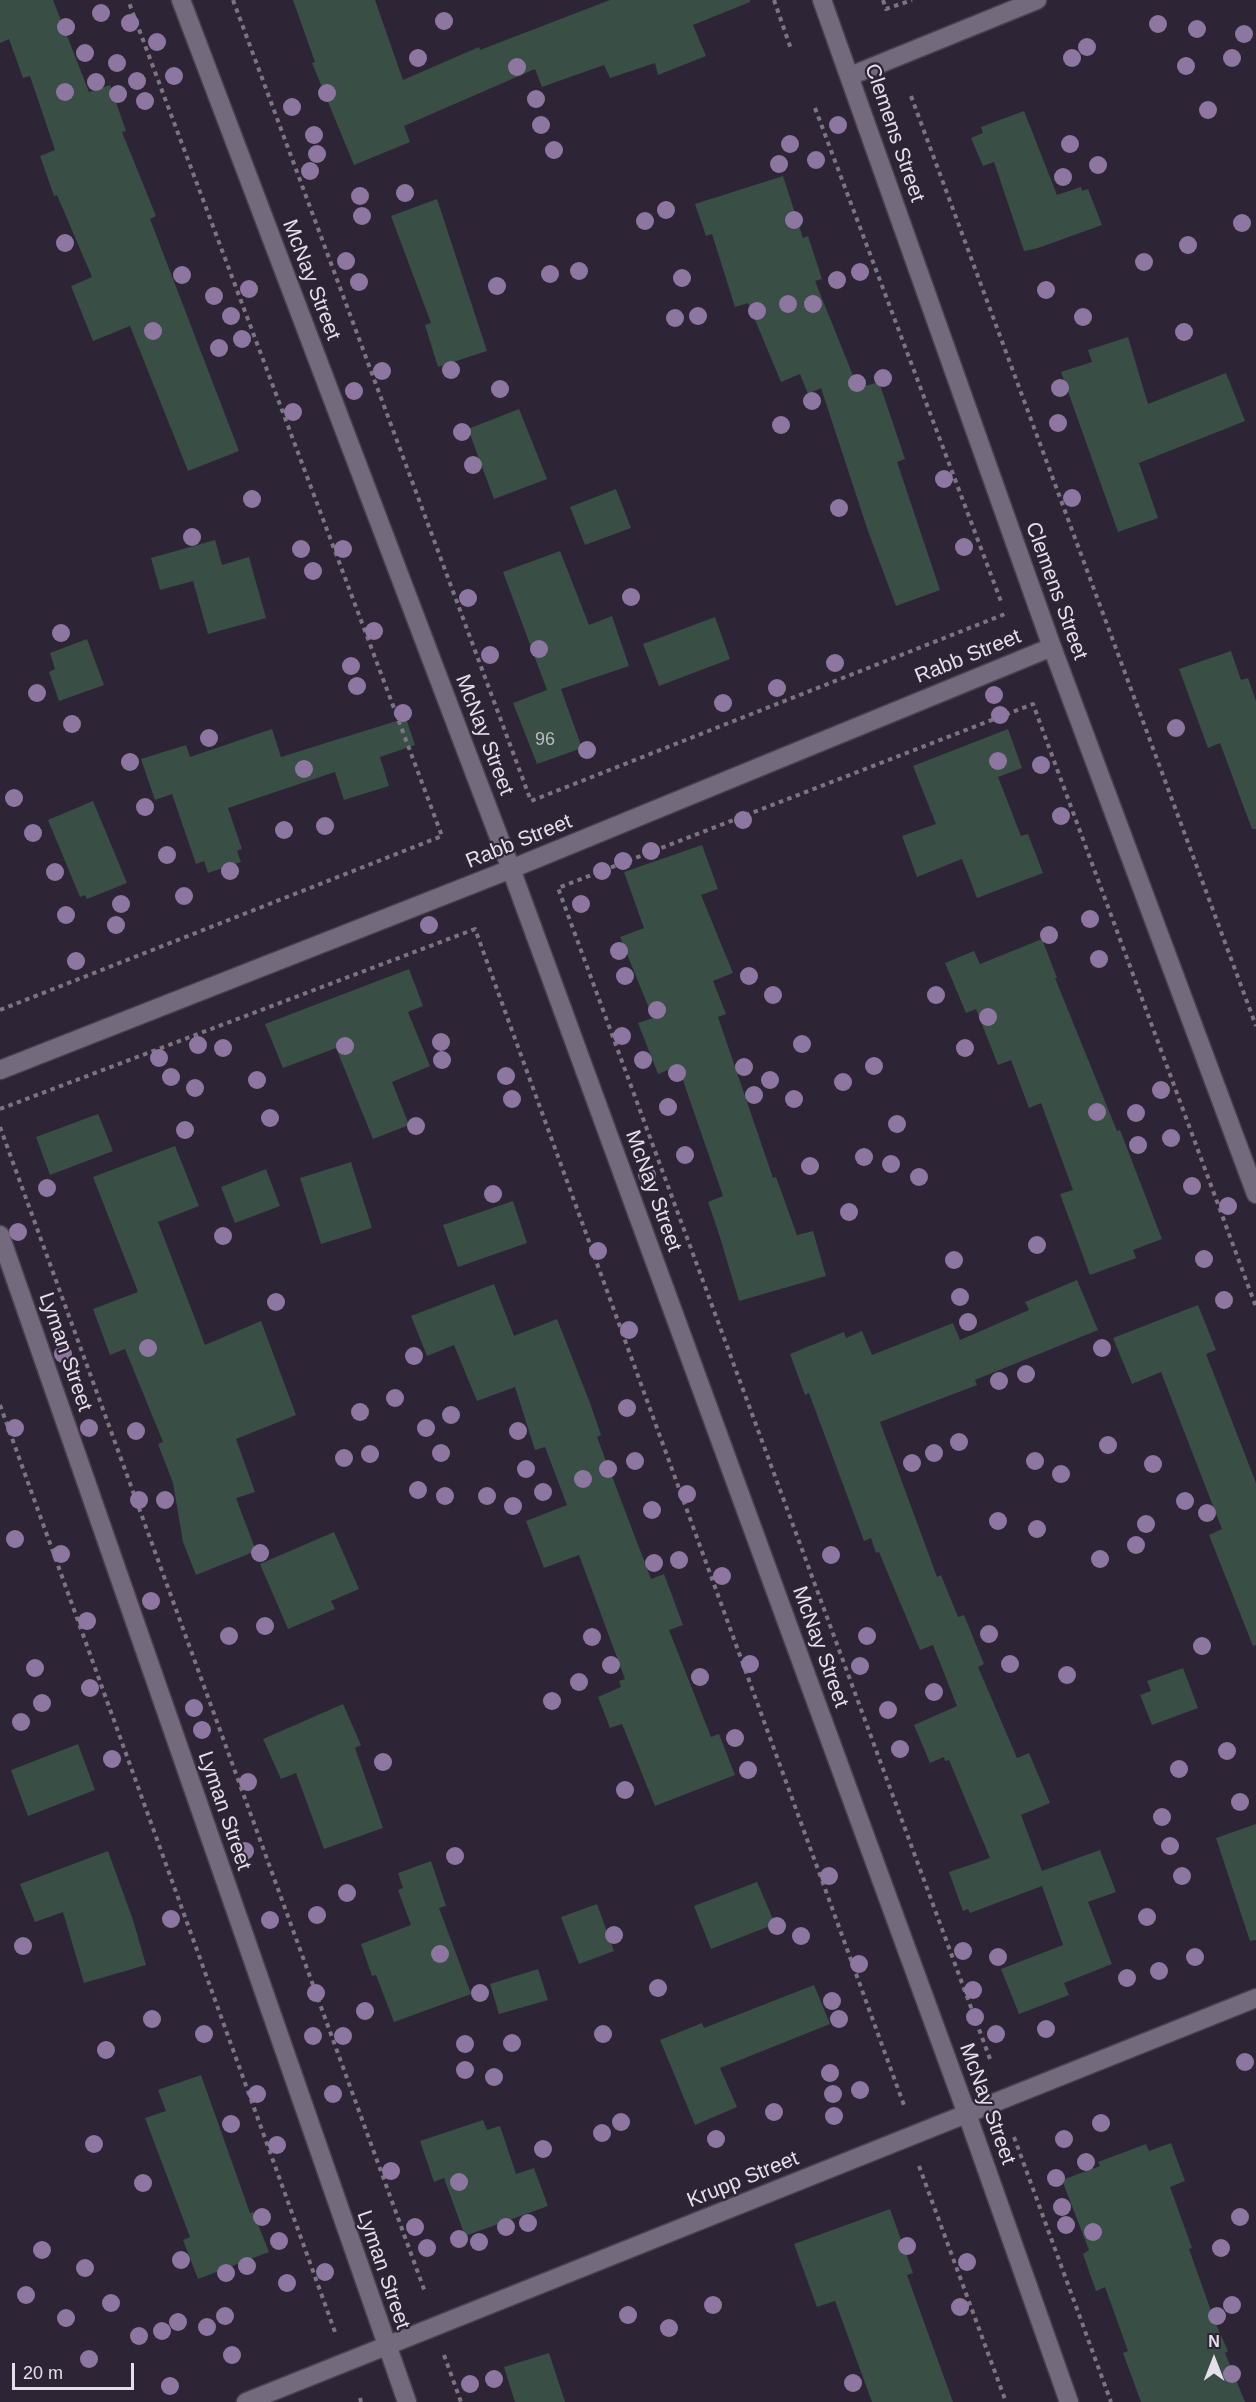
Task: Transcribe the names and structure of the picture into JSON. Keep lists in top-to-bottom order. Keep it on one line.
{"streets":{"street":["Clemens Street","McNay Street","Rabb Street","Lyman Street","Krupp Street"]},"crossings":[["Clemens Street","Rabb Street"],["McNay Street","Rabb Street"],["McNay Street","Krupp Street"],["Lyman Street","Krupp Street"]],"house_numbers":["96"],"scale_bar":"20 m","north":"top"}
